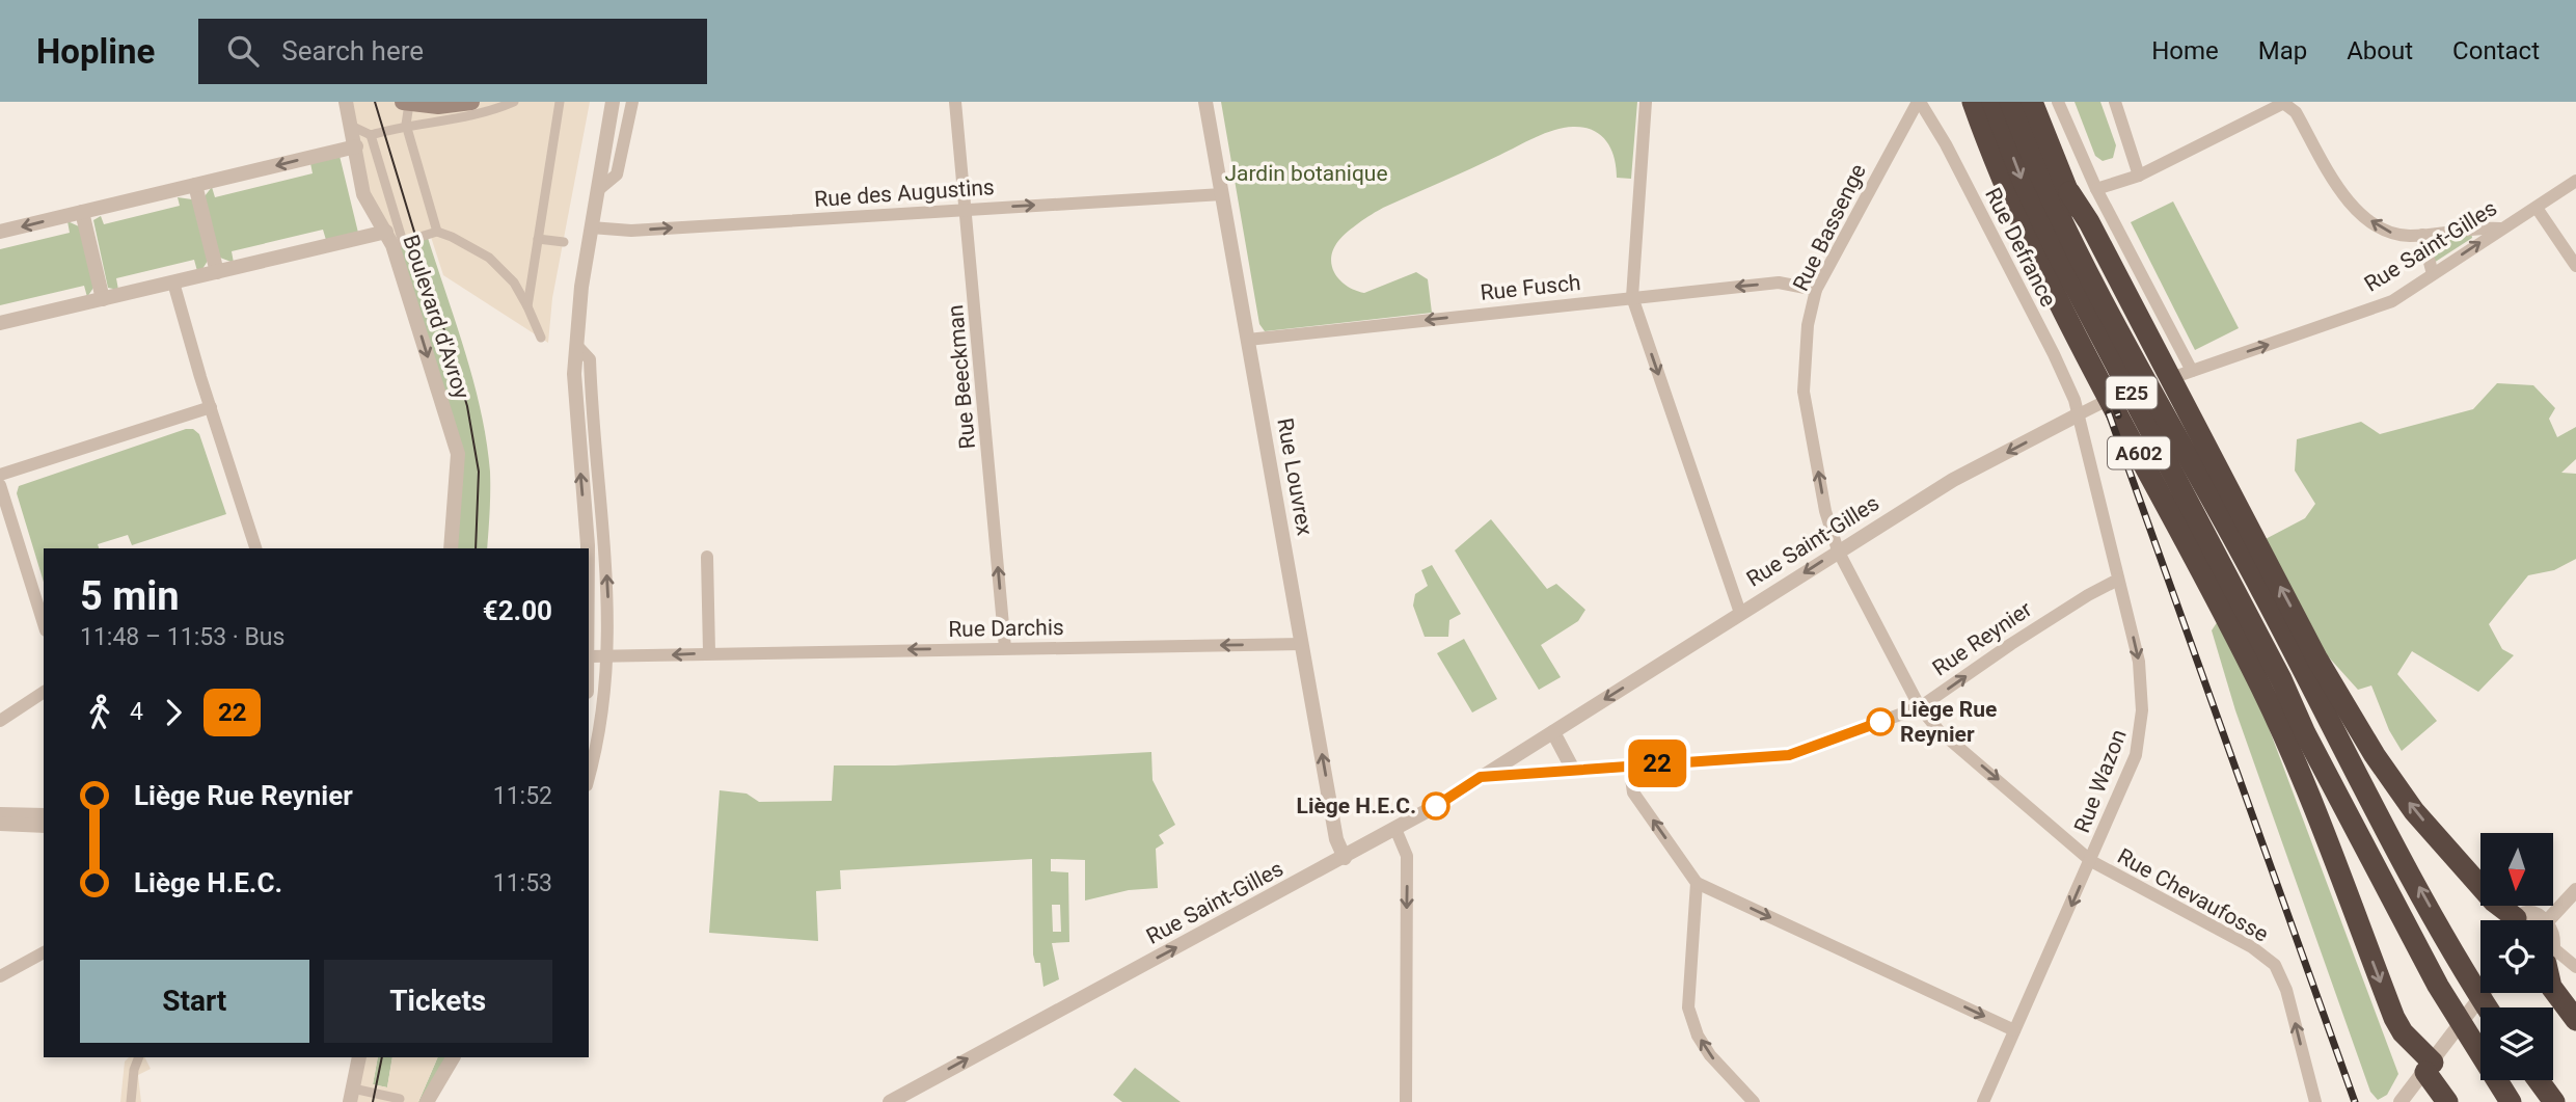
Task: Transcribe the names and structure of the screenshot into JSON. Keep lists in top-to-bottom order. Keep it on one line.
{"streets":{"highway":["E25","A602"],"street":["Rue des Augustins","Rue Bassenge","Rue Saint-Gilles","Rue Defrance","Rue Fusch","Boulevard d'Avroy","Rue Beeckman","Rue Louvrex","Rue Darchis","Rue Reynier","Rue Wazon","Rue Chevaufosse"]},"crossings":[["Rue des Augustins","Rue Beeckman"],["Rue des Augustins","Rue Louvrex"],["Rue Bassenge","Rue Saint-Gilles"],["Rue Bassenge","Rue Defrance"],["Rue Bassenge","Rue Fusch"],["Rue Bassenge","Rue Reynier"],["Rue Bassenge","Rue Chevaufosse"],["Rue Saint-Gilles","Rue Defrance"],["Rue Saint-Gilles","Rue Louvrex"],["Rue Saint-Gilles","Rue Reynier"],["Rue Saint-Gilles","Rue Wazon"],["Rue Defrance","Rue Wazon"],["Rue Fusch","Rue Louvrex"],["Rue Beeckman","Rue Darchis"],["E25","A602"],["Rue Louvrex","Rue Darchis"],["Rue Reynier","Rue Wazon"],["Rue Reynier","Rue Chevaufosse"],["Rue Wazon","Rue Chevaufosse"]],"one_way":["Rue des Augustins","Rue Bassenge","Rue Fusch","Rue Beeckman","Rue Darchis","Rue Wazon"],"parks":["Jardin botanique"],"places":["Liège Rue Reynier","Liège H.E.C."],"lines":["bus line 22"],"north":"bottom","page":{"header":"Hopline","search":"Search here","nav":["Home","Map","About","Contact"],"on_map":"22","heading":["5 min","11:48 – 11:53 · Bus","€2.00"],"legs":["4","22"],"list":[{"name":"Liège Rue Reynier","value":"11:52"},{"name":"Liège H.E.C.","value":"11:53"}],"buttons":["Start","Tickets"]}}
